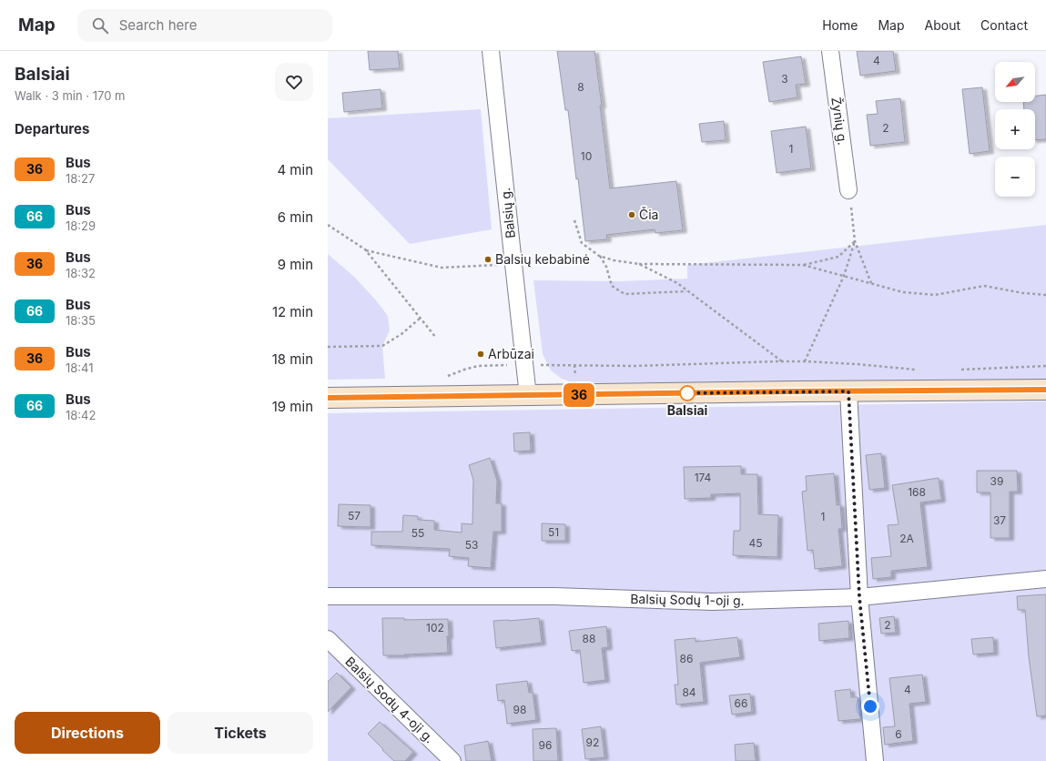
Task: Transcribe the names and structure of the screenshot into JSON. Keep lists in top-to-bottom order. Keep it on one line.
{"streets":{"street":["Žynių g.","Balsių g.","Balsių Sodų 1-oji g.","Balsių Sodų 4-oji g."]},"places":["Čia","Balsių kebabinė","Arbūzai","Balsiai"],"lines":["bus line 36"],"house_numbers":["4","3","8","2","1","10","174","39","168","57","1","37","51","55","2A","45","53","2","102","88","86","4","84","66","98","6","92","96"],"north":"bottom left","page":{"header":"Map","search":"Search here","nav":["Home","Map","About","Contact"],"heading":[["Balsiai","Walk · 3 min · 170 m"],"Departures"],"on_map":"36","map_buttons":["+","−"],"list":[{"mark":"36","name":"Bus","note":"18:27","value":"4 min"},{"mark":"66","name":"Bus","note":"18:29","value":"6 min"},{"mark":"36","name":"Bus","note":"18:32","value":"9 min"},{"mark":"66","name":"Bus","note":"18:35","value":"12 min"},{"mark":"36","name":"Bus","note":"18:41","value":"18 min"},{"mark":"66","name":"Bus","note":"18:42","value":"19 min"}],"buttons":["Directions","Tickets"]}}
